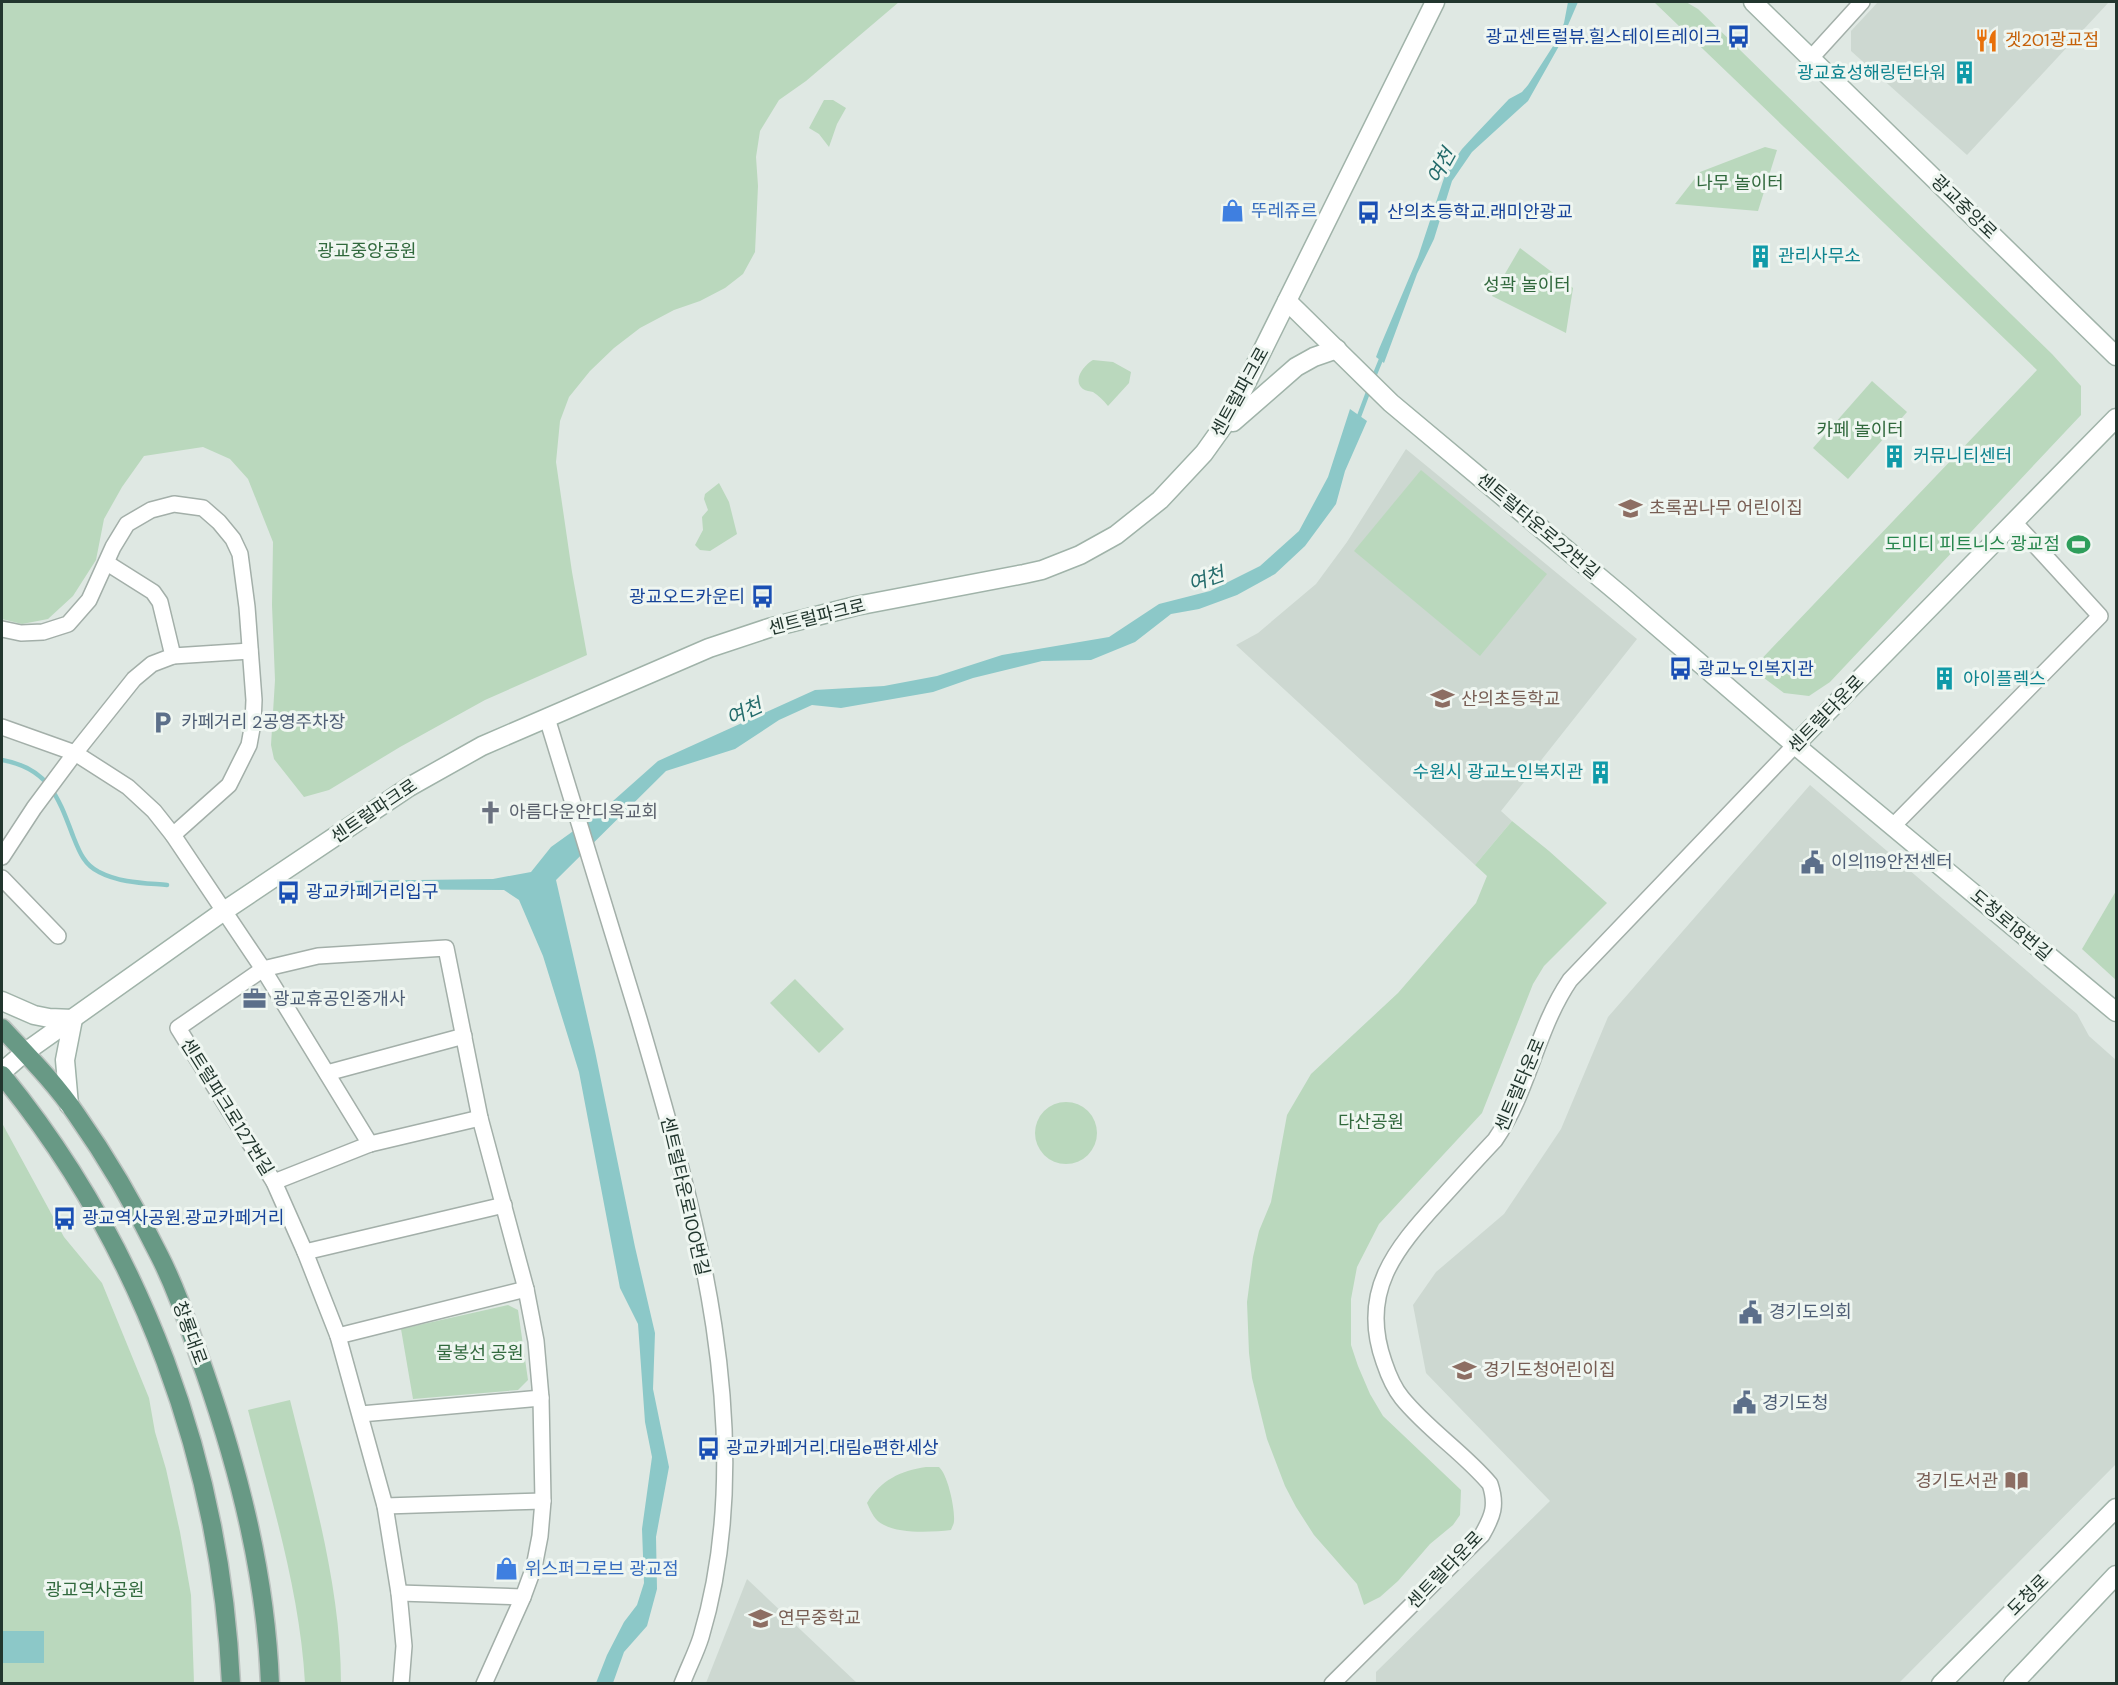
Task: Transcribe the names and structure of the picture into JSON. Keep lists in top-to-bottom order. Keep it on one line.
{"streets":{"main road":["창룡대로"],"street":["광교중앙로","센트럴파크로","센트럴타운로22번길","센트럴타운로","도청로18번길","센트럴파크로127번길","센트럴타운로100번길","도청로"]},"crossings":[["센트럴파크로","센트럴타운로22번길"],["센트럴파크로","센트럴타운로100번길"],["센트럴파크로","창룡대로"],["센트럴타운로22번길","센트럴타운로"],["센트럴타운로22번길","도청로18번길"],["센트럴타운로","도청로18번길"]],"water":["여천"],"parks":["나무 놀이터","광교중앙공원","성곽 놀이터","카페 놀이터","다산공원","물봉선 공원","광교역사공원"],"places":{"bus stop":["광교센트럴뷰.힐스테이트레이크","산의초등학교.래미안광교","광교오드카운티","광교노인복지관","광교카페거리입구","광교역사공원.광교카페거리","광교카페거리.대림e편한세상"],"restaurant":["겟201광교점"],"building":["광교효성해링턴타워","관리사무소","커뮤니티센터","아이플렉스","수원시 광교노인복지관"],"shop":["뚜레쥬르","위스퍼그로브 광교점"],"school or university":["초록꿈나무 어린이집","산의초등학교","경기도청어린이집","연무중학교"],"sports":["도미디 피트니스 광교점"],"parking":["카페거리 2공영주차장"],"church":["아름다운안디옥교회"],"public building":["이의119안전센터","경기도의회","경기도청"],"office":["광교휴공인중개사"],"library":["경기도서관"]}}
